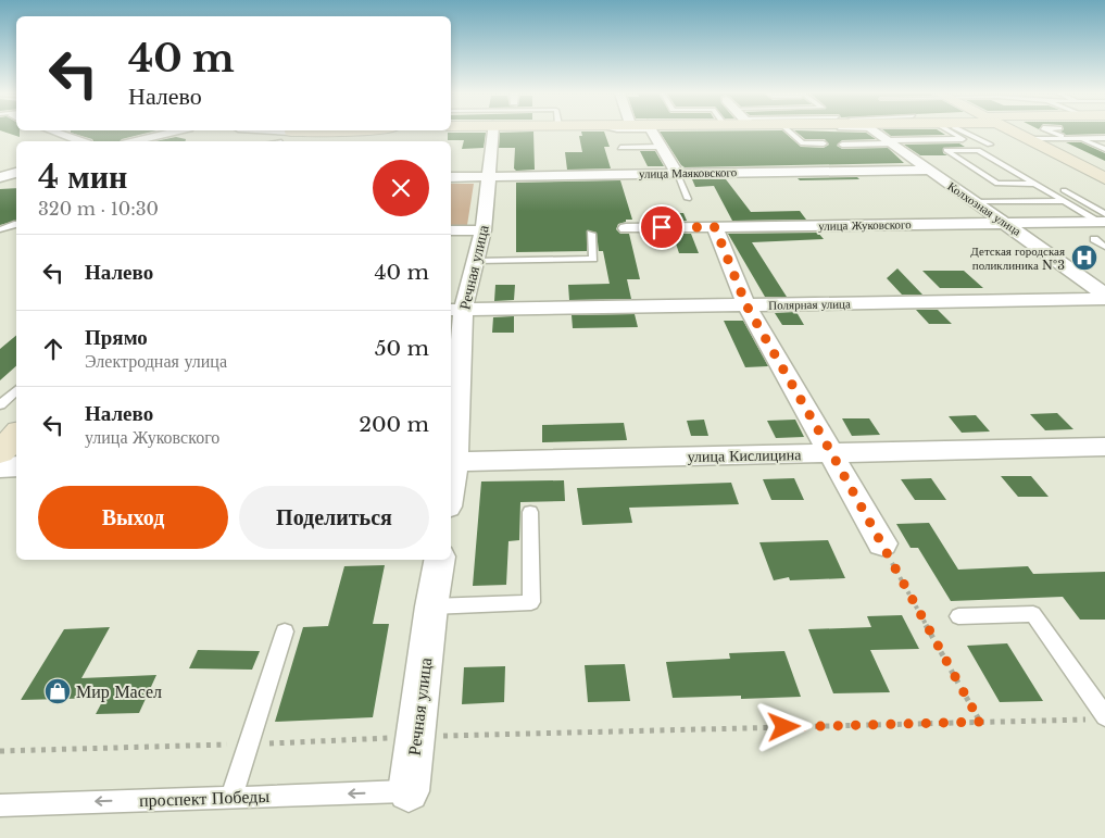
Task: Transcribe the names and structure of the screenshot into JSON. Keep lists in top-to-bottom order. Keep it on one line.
{"streets":{"street":["улица Маяковского","Колхозная улица","улица Жуковского","Речная улица","Полярная улица","улица Кислицина"],"lane":["проспект Победы"]},"crossings":[["улица Маяковского","Колхозная улица"],["улица Маяковского","Речная улица"],["Колхозная улица","улица Жуковского"],["Речная улица","Полярная улица"],["Речная улица","улица Кислицина"],["Речная улица","проспект Победы"]],"one_way":["проспект Победы"],"places":{"hospital":["Детская городская поликлиника №3"],"shop":["Мир Масел"]},"page":{"turn":["40 m","Налево"],"heading":["4 мин","320 m · 10:30"],"list":[{"name":"Налево","value":"40 m"},{"name":"Прямо","note":"Электродная улица","value":"50 m"},{"name":"Налево","note":"улица Жуковского","value":"200 m"}],"buttons":["Выход","Поделиться"]}}
